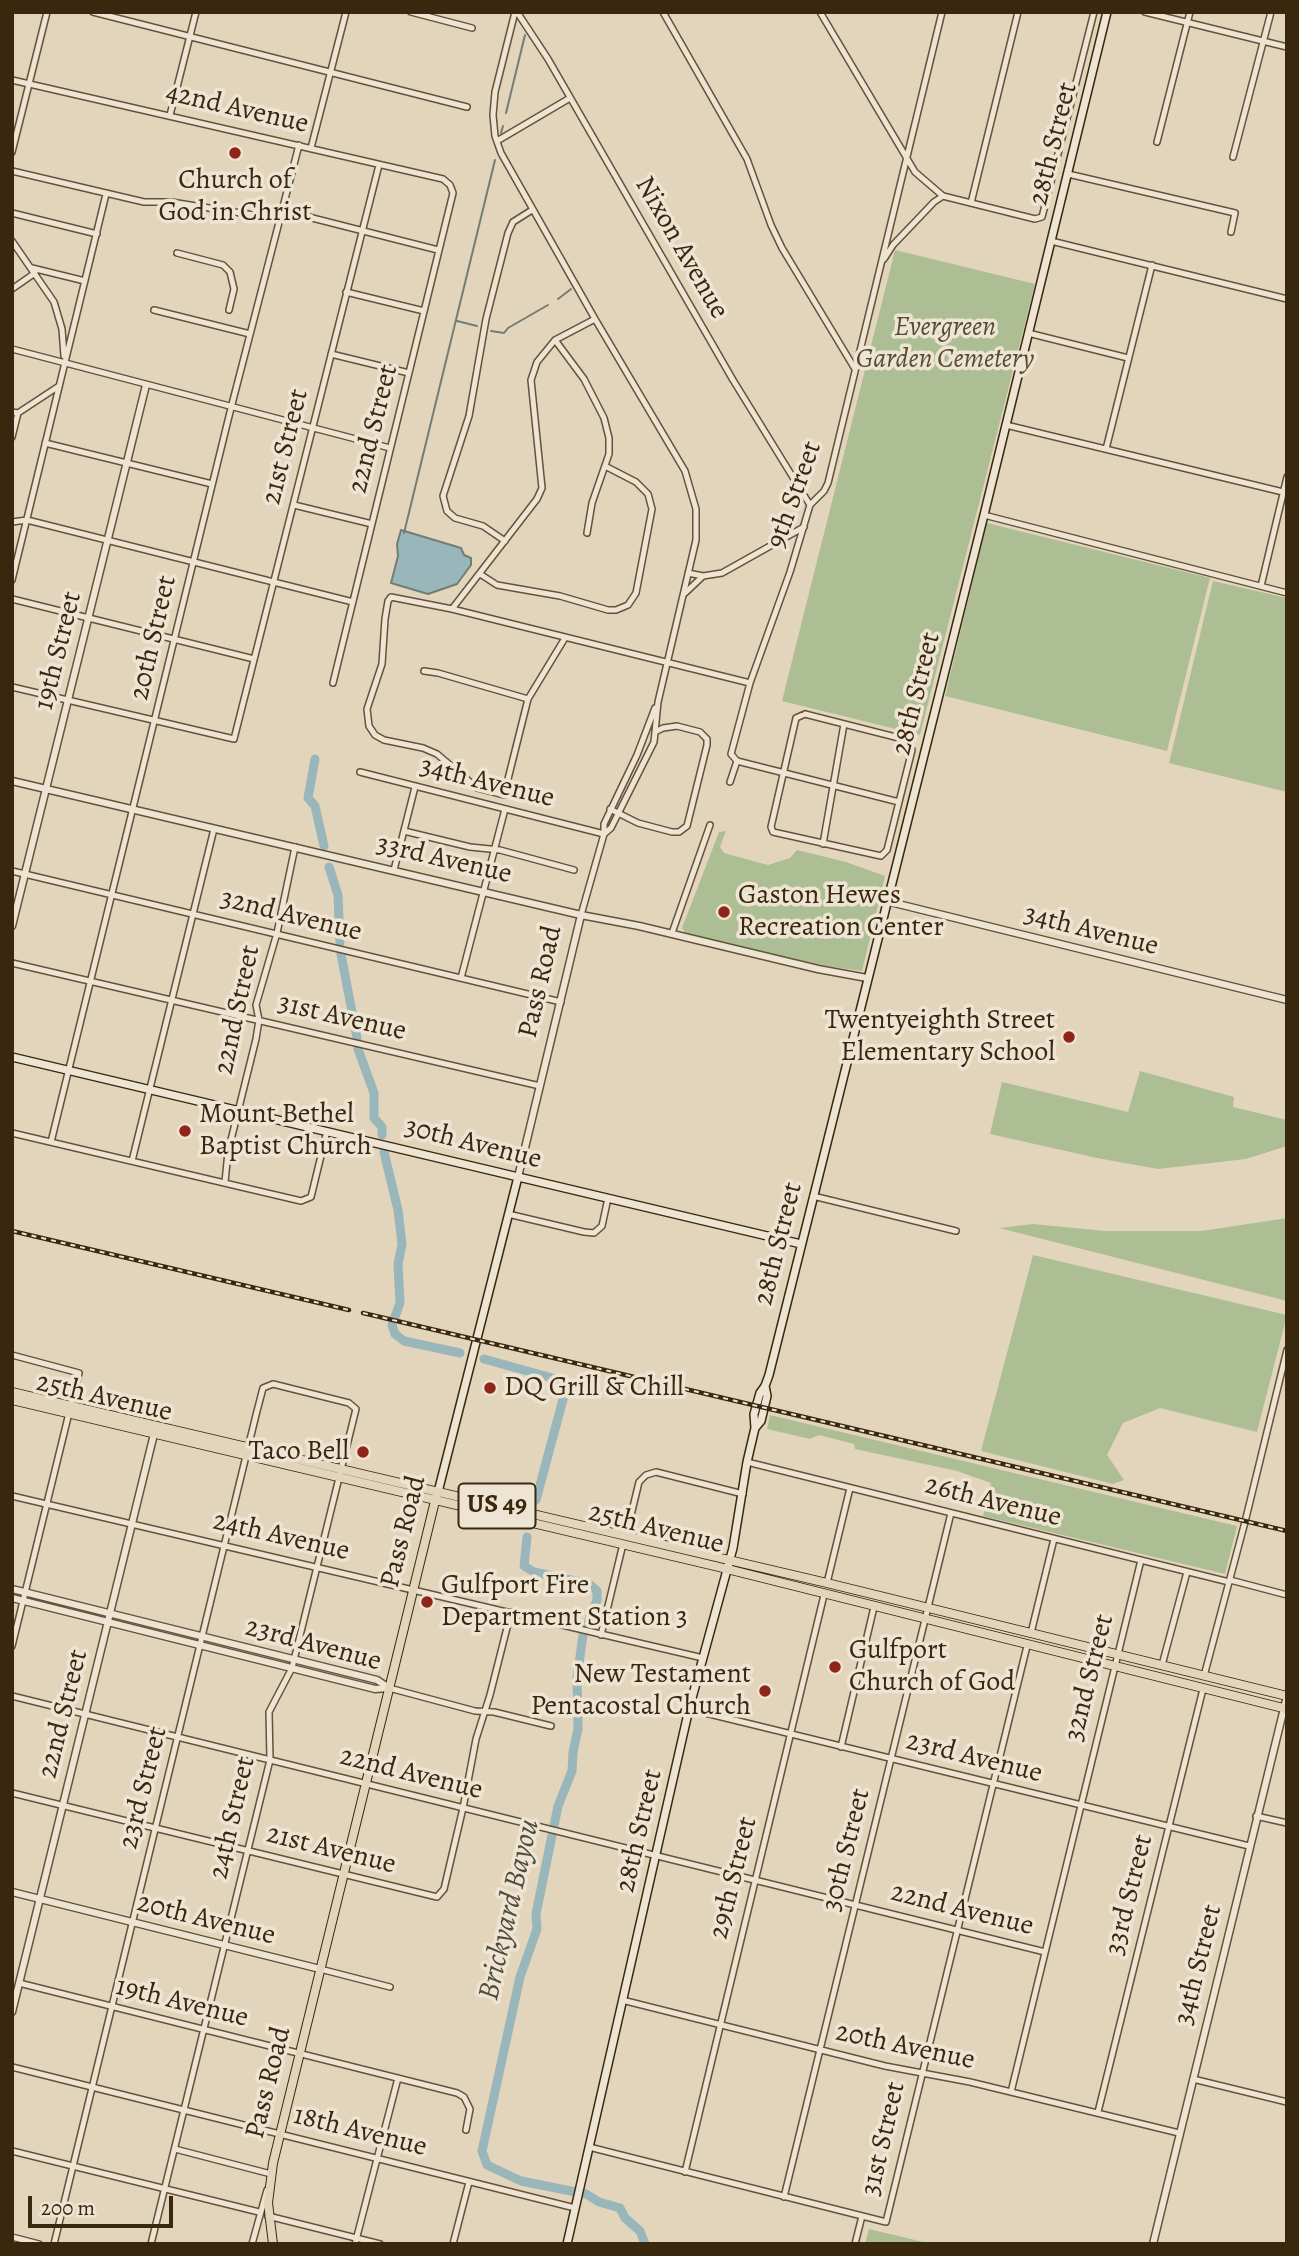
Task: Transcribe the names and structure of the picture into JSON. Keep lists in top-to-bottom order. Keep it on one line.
{"streets":{"main road":["28th Street","Pass Road","30th Avenue","25th Avenue","US 49"],"street":["42nd Avenue","Nixon Avenue","22nd Street","21st Street","9th Street","20th Street","19th Street","34th Avenue","33rd Avenue","32nd Avenue","31st Avenue","26th Avenue","24th Avenue","23rd Avenue","32nd Street","22nd Avenue","23rd Street","24th Street","21st Avenue","30th Street","29th Street","33rd Street","20th Avenue","34th Street","19th Avenue","18th Avenue","31st Street"]},"crossings":[["42nd Avenue","22nd Street"],["42nd Avenue","21st Street"],["42nd Avenue","20th Street"],["28th Street","34th Avenue"],["28th Street","33rd Avenue"],["28th Street","30th Avenue"],["28th Street","25th Avenue"],["28th Street","26th Avenue"],["28th Street","24th Avenue"],["28th Street","23rd Avenue"],["28th Street","22nd Avenue"],["28th Street","20th Avenue"],["28th Street","18th Avenue"],["Nixon Avenue","9th Street"],["22nd Street","33rd Avenue"],["22nd Street","32nd Avenue"],["22nd Street","31st Avenue"],["22nd Street","30th Avenue"],["22nd Street","25th Avenue"],["22nd Street","24th Avenue"],["22nd Street","23rd Avenue"],["22nd Street","22nd Avenue"],["22nd Street","21st Avenue"],["22nd Street","20th Avenue"],["22nd Street","19th Avenue"],["21st Street","20th Street"],["20th Street","33rd Avenue"],["20th Street","32nd Avenue"],["20th Street","31st Avenue"],["20th Street","30th Avenue"],["19th Street","33rd Avenue"],["19th Street","32nd Avenue"],["34th Avenue","Pass Road"],["33rd Avenue","Pass Road"],["32nd Avenue","Pass Road"],["Pass Road","31st Avenue"],["Pass Road","30th Avenue"],["Pass Road","25th Avenue"],["Pass Road","24th Avenue"],["Pass Road","23rd Avenue"],["Pass Road","22nd Avenue"],["Pass Road","21st Avenue"],["Pass Road","20th Avenue"],["Pass Road","19th Avenue"],["Pass Road","18th Avenue"],["25th Avenue","32nd Street"],["25th Avenue","23rd Street"],["25th Avenue","24th Street"],["25th Avenue","30th Street"],["25th Avenue","29th Street"],["25th Avenue","33rd Street"],["25th Avenue","34th Street"],["25th Avenue","31st Street"],["26th Avenue","32nd Street"],["26th Avenue","30th Street"],["24th Avenue","23rd Street"],["24th Avenue","24th Street"],["23rd Avenue","32nd Street"],["23rd Avenue","23rd Street"],["23rd Avenue","24th Street"],["23rd Avenue","30th Street"],["23rd Avenue","29th Street"],["23rd Avenue","33rd Street"],["23rd Avenue","34th Street"],["23rd Avenue","31st Street"],["32nd Street","22nd Avenue"],["32nd Street","20th Avenue"],["22nd Avenue","23rd Street"],["22nd Avenue","24th Street"],["22nd Avenue","21st Avenue"],["22nd Avenue","30th Street"],["22nd Avenue","29th Street"],["22nd Avenue","31st Street"],["23rd Street","24th Street"],["23rd Street","21st Avenue"],["23rd Street","20th Avenue"],["23rd Street","19th Avenue"],["23rd Street","18th Avenue"],["24th Street","21st Avenue"],["24th Street","20th Avenue"],["24th Street","19th Avenue"],["24th Street","18th Avenue"],["30th Street","20th Avenue"],["29th Street","20th Avenue"],["33rd Street","20th Avenue"],["20th Avenue","34th Street"],["20th Avenue","31st Street"]],"water":["Brickyard Bayou"],"parks":["Evergreen Garden Cemetery"],"places":["Church of God in Christ","Gaston Hewes Recreation Center","Twentyeighth Street Elementary School","Mount Bethel Baptist Church","DQ Grill & Chill","Taco Bell","Gulfport Fire Department Station 3","Gulfport Church of God","New Testament Pentacostal Church"],"scale_bar":"200 m"}
